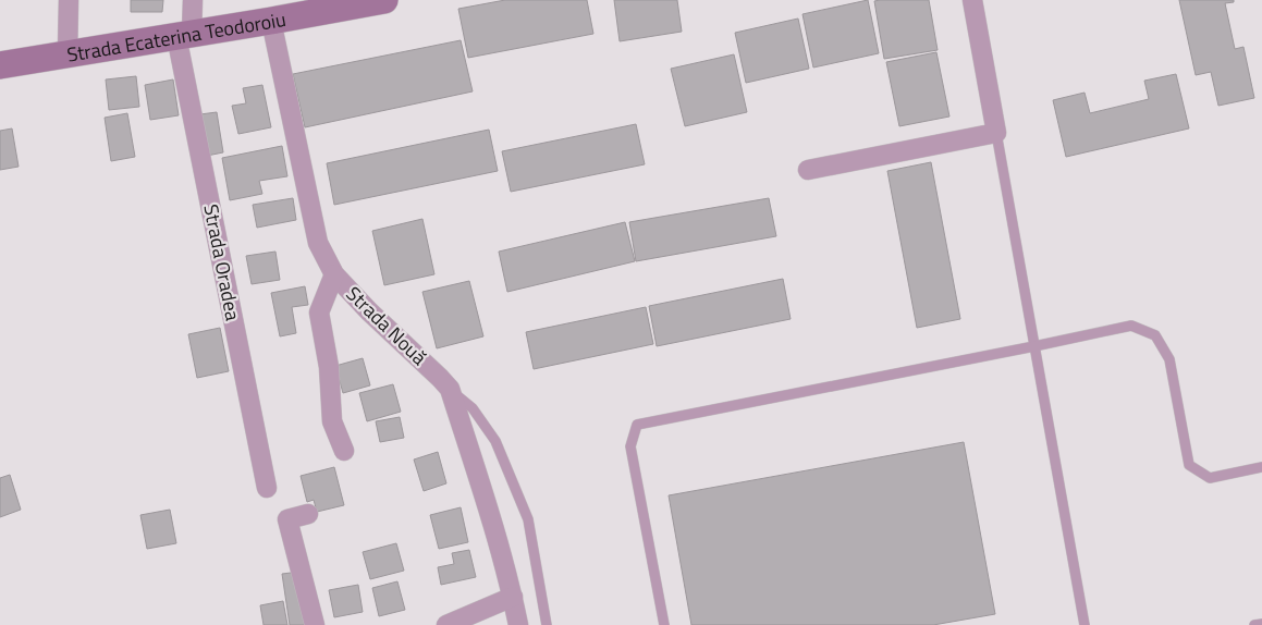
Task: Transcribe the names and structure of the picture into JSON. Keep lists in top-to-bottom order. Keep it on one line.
{"streets":{"main road":["Strada Ecaterina Teodoroiu"],"street":["Strada Oradea","Strada Nouă"]},"crossings":[["Strada Ecaterina Teodoroiu","Strada Oradea"],["Strada Ecaterina Teodoroiu","Strada Nouă"]]}
